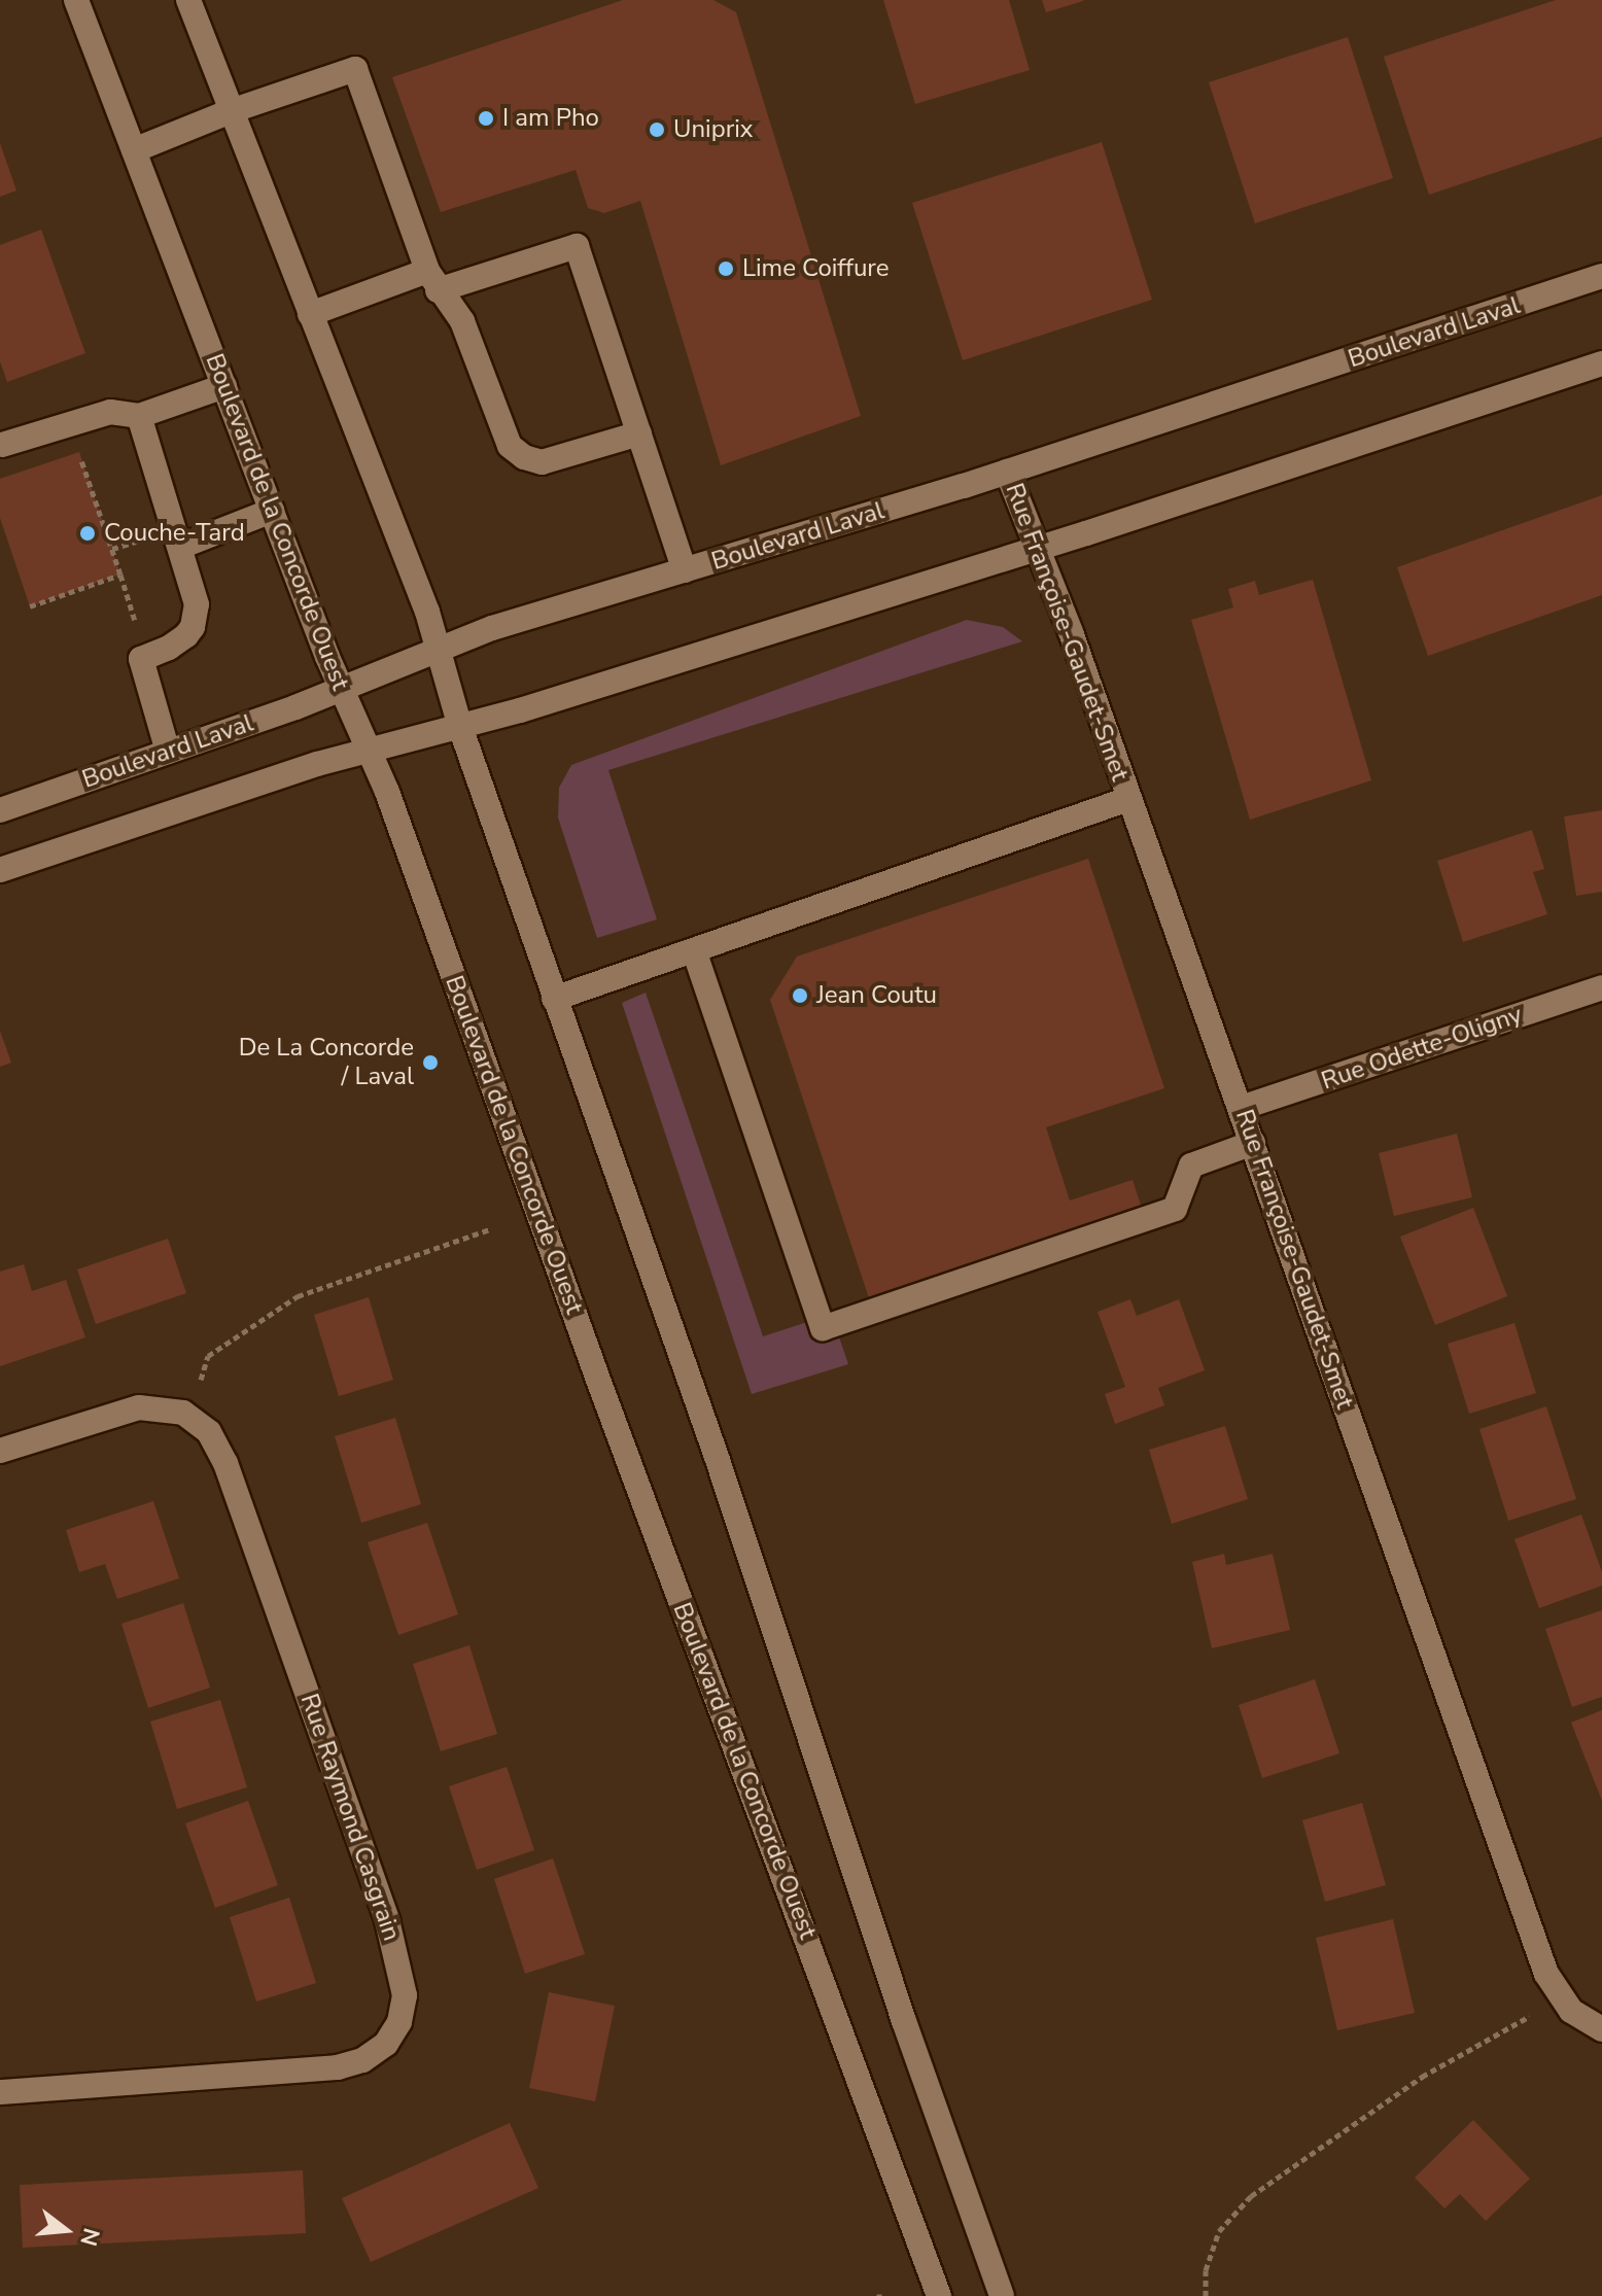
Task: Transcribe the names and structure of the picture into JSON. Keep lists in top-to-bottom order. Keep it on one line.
{"streets":{"street":["Boulevard Laval","Boulevard de la Concorde Ouest","Rue Françoise-Gaudet-Smet","Rue Odette-Oligny","Rue Raymond Casgrain"]},"crossings":[["Boulevard Laval","Boulevard de la Concorde Ouest"],["Boulevard Laval","Rue Françoise-Gaudet-Smet"],["Rue Françoise-Gaudet-Smet","Rue Odette-Oligny"]],"places":["I am Pho","Uniprix","Lime Coiffure","Couche-Tard","Jean Coutu","De La Concorde / Laval"],"north":"right"}
